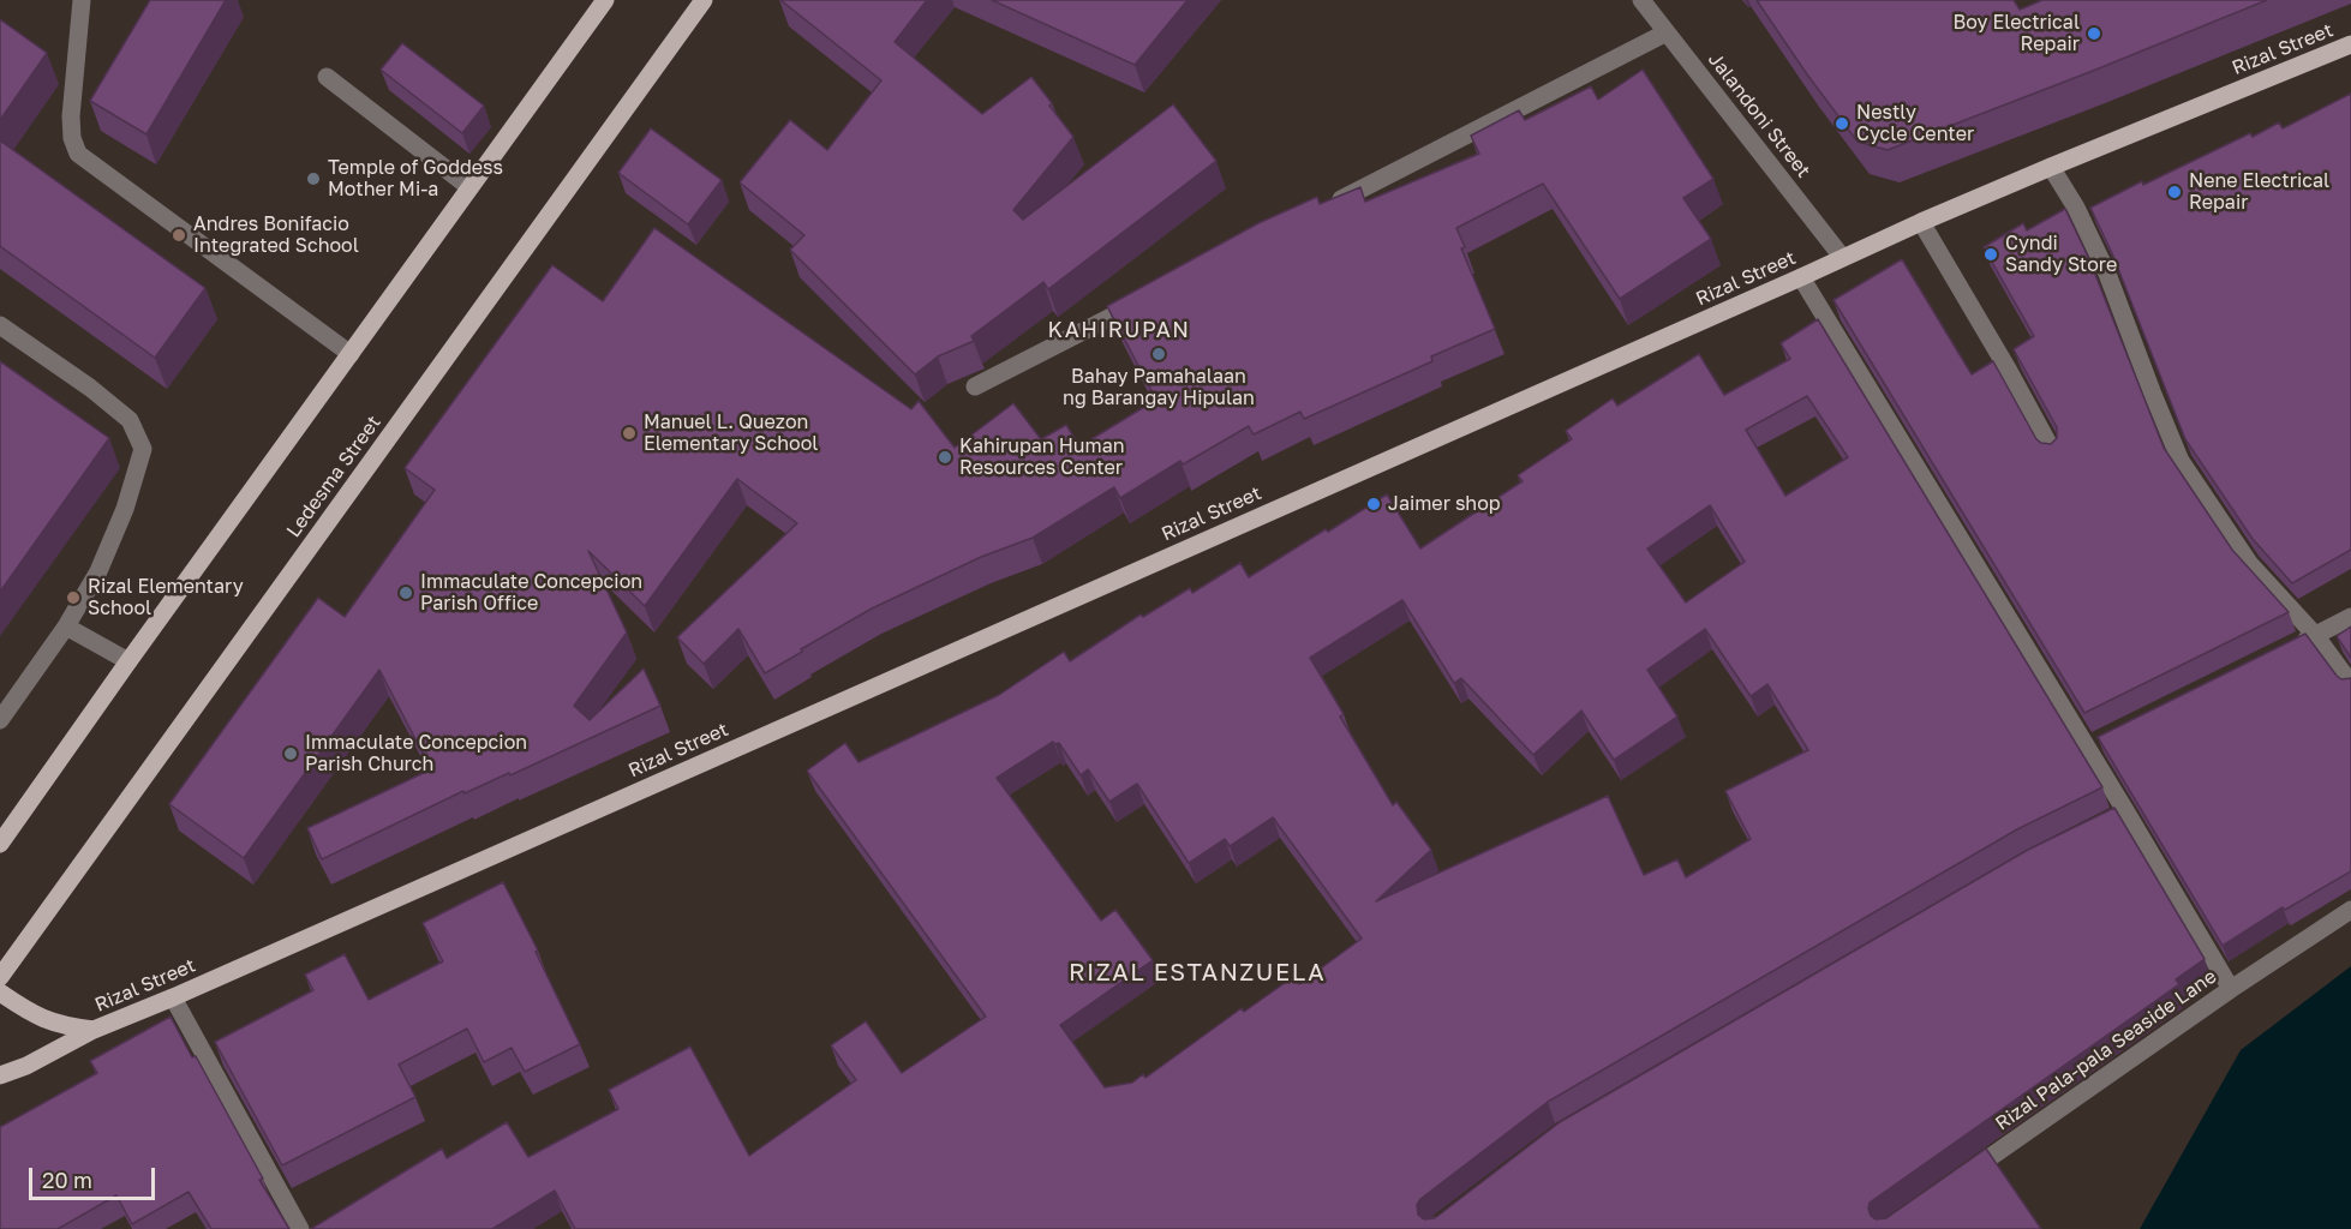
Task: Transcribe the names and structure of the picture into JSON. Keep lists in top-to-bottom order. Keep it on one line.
{"streets":{"main road":["Rizal Street","Ledesma Street"],"street":["Jalandoni Street","Rizal Pala-pala Seaside Lane"]},"crossings":[["Rizal Street","Jalandoni Street"]],"districts":["KAHIRUPAN","RIZAL ESTANZUELA"],"places":["Boy Electrical Repair","Nestly Cycle Center","Temple of Goddess Mother Mi-a","Nene Electrical Repair","Andres Bonifacio Integrated School","Cyndi Sandy Store","Bahay Pamahalaan ng Barangay Hipulan","Manuel L. Quezon Elementary School","Kahirupan Human Resources Center","Jaimer shop","Immaculate Concepcion Parish Office","Rizal Elementary School","Immaculate Concepcion Parish Church"],"scale_bar":"20 m"}
